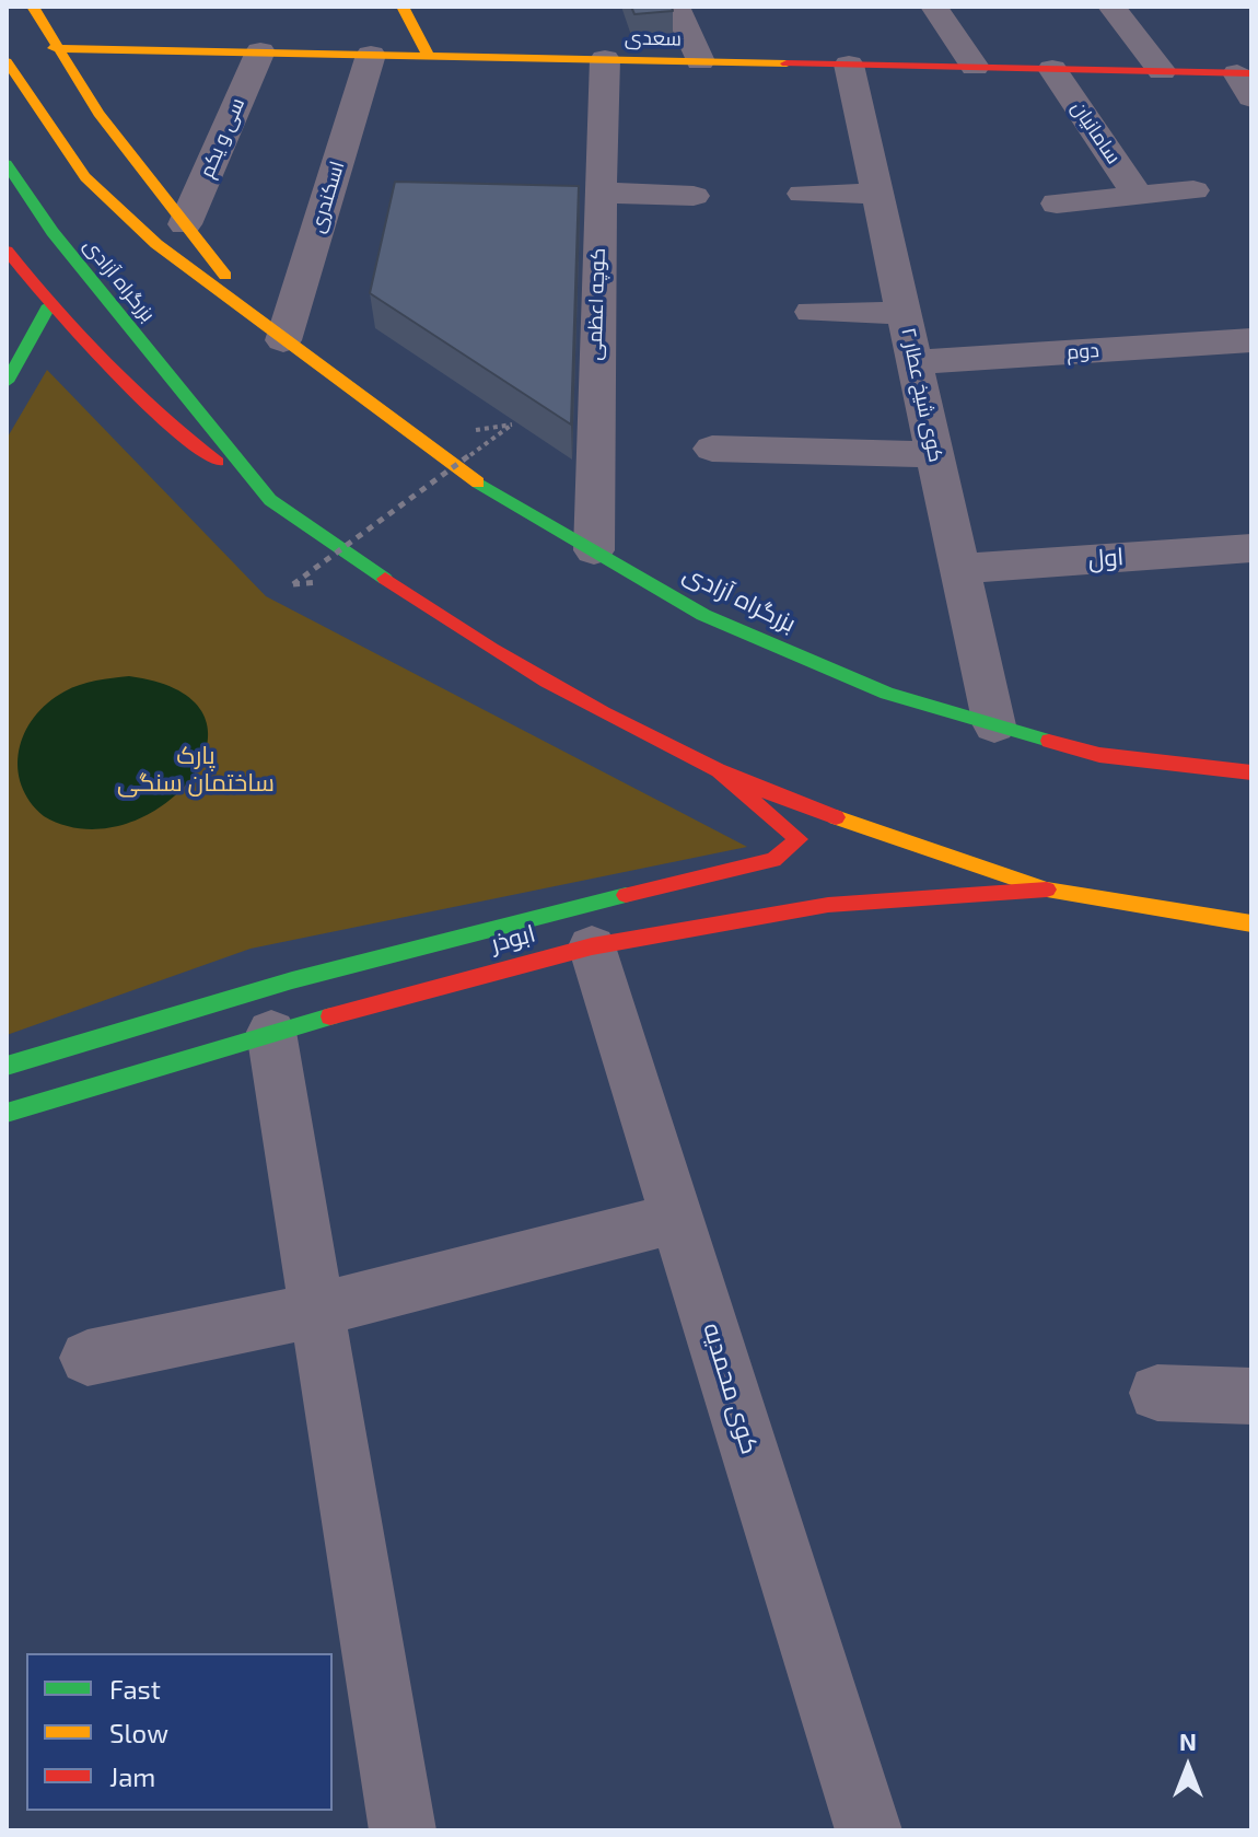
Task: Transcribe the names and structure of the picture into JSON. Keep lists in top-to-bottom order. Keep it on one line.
{"streets":{"main road":["سعدی","بزرگراه آزادی","ابوذر"],"street":["سامانیان","سی و یکم","اسکندری","کوچه اعظمی","دوم","کوی شیخ عطار ۲","اول","کوی محمدیه"]},"crossings":[["سعدی","سامانیان"],["سعدی","سی و یکم"],["سعدی","اسکندری"],["سعدی","بزرگراه آزادی"],["سعدی","کوچه اعظمی"],["سعدی","کوی شیخ عطار ۲"],["سی و یکم","بزرگراه آزادی"],["اسکندری","بزرگراه آزادی"],["بزرگراه آزادی","کوچه اعظمی"],["بزرگراه آزادی","کوی شیخ عطار ۲"],["بزرگراه آزادی","ابوذر"],["دوم","کوی شیخ عطار ۲"],["کوی شیخ عطار ۲","اول"],["ابوذر","کوی محمدیه"]],"parks":["پارک ساختمان سنگی"],"legend":["Fast","Slow","Jam"],"north":"top"}
